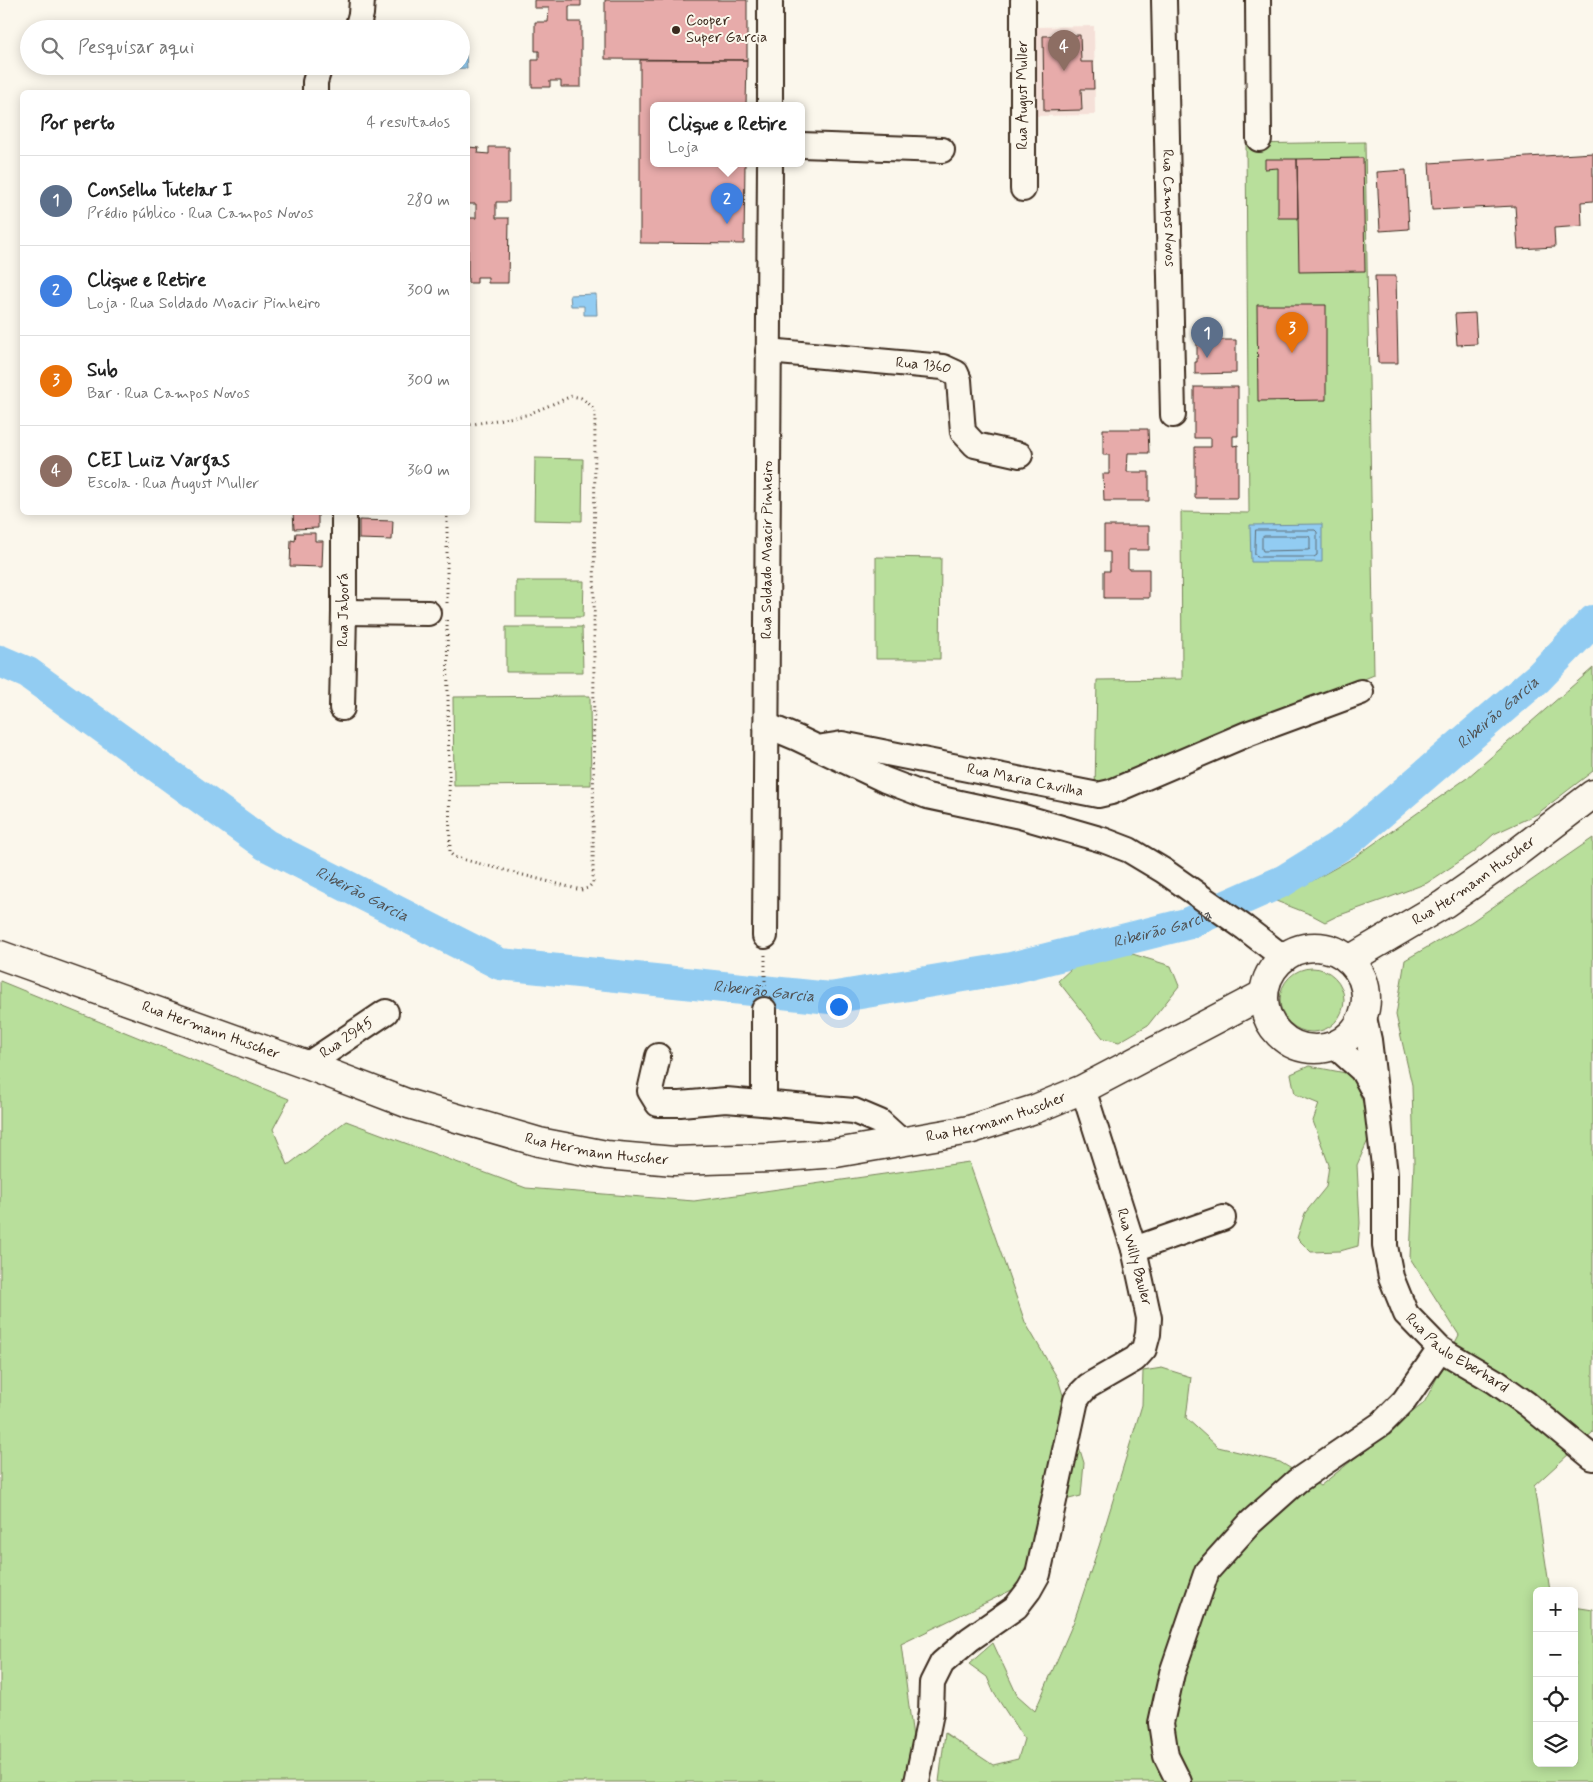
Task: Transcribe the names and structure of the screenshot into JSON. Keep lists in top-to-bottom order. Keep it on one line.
{"streets":{"main road":["Rua Hermann Huscher"],"street":["Rua August Muller","Rua Campos Novos","Rua 1360","Rua Soldado Moacir Pinheiro","Rua Jaborá","Rua Maria Cavilha","Rua 2945","Rua Willy Bauler","Rua Paulo Eberhard"]},"crossings":[["Rua 1360","Rua Soldado Moacir Pinheiro"],["Rua Hermann Huscher","Rua 2945"],["Rua Hermann Huscher","Rua Willy Bauler"],["Rua Hermann Huscher","Rua Paulo Eberhard"]],"water":["Ribeirão Garcia"],"places":["Cooper Super Garcia"],"page":{"search":"Pesquisar aqui","pins":["4","2","3","1"],"heading":["Por perto","4 resultados"],"popup":["Clique e Retire","Loja"],"list":[{"mark":"1","name":"Conselho Tutelar I","note":"Prédio público · Rua Campos Novos","value":"280 m"},{"mark":"2","name":"Clique e Retire","note":"Loja · Rua Soldado Moacir Pinheiro","value":"300 m"},{"mark":"3","name":"Sub","note":"Bar · Rua Campos Novos","value":"300 m"},{"mark":"4","name":"CEI Luiz Vargas","note":"Escola · Rua August Muller","value":"360 m"}],"map_buttons":["+","−"]}}
